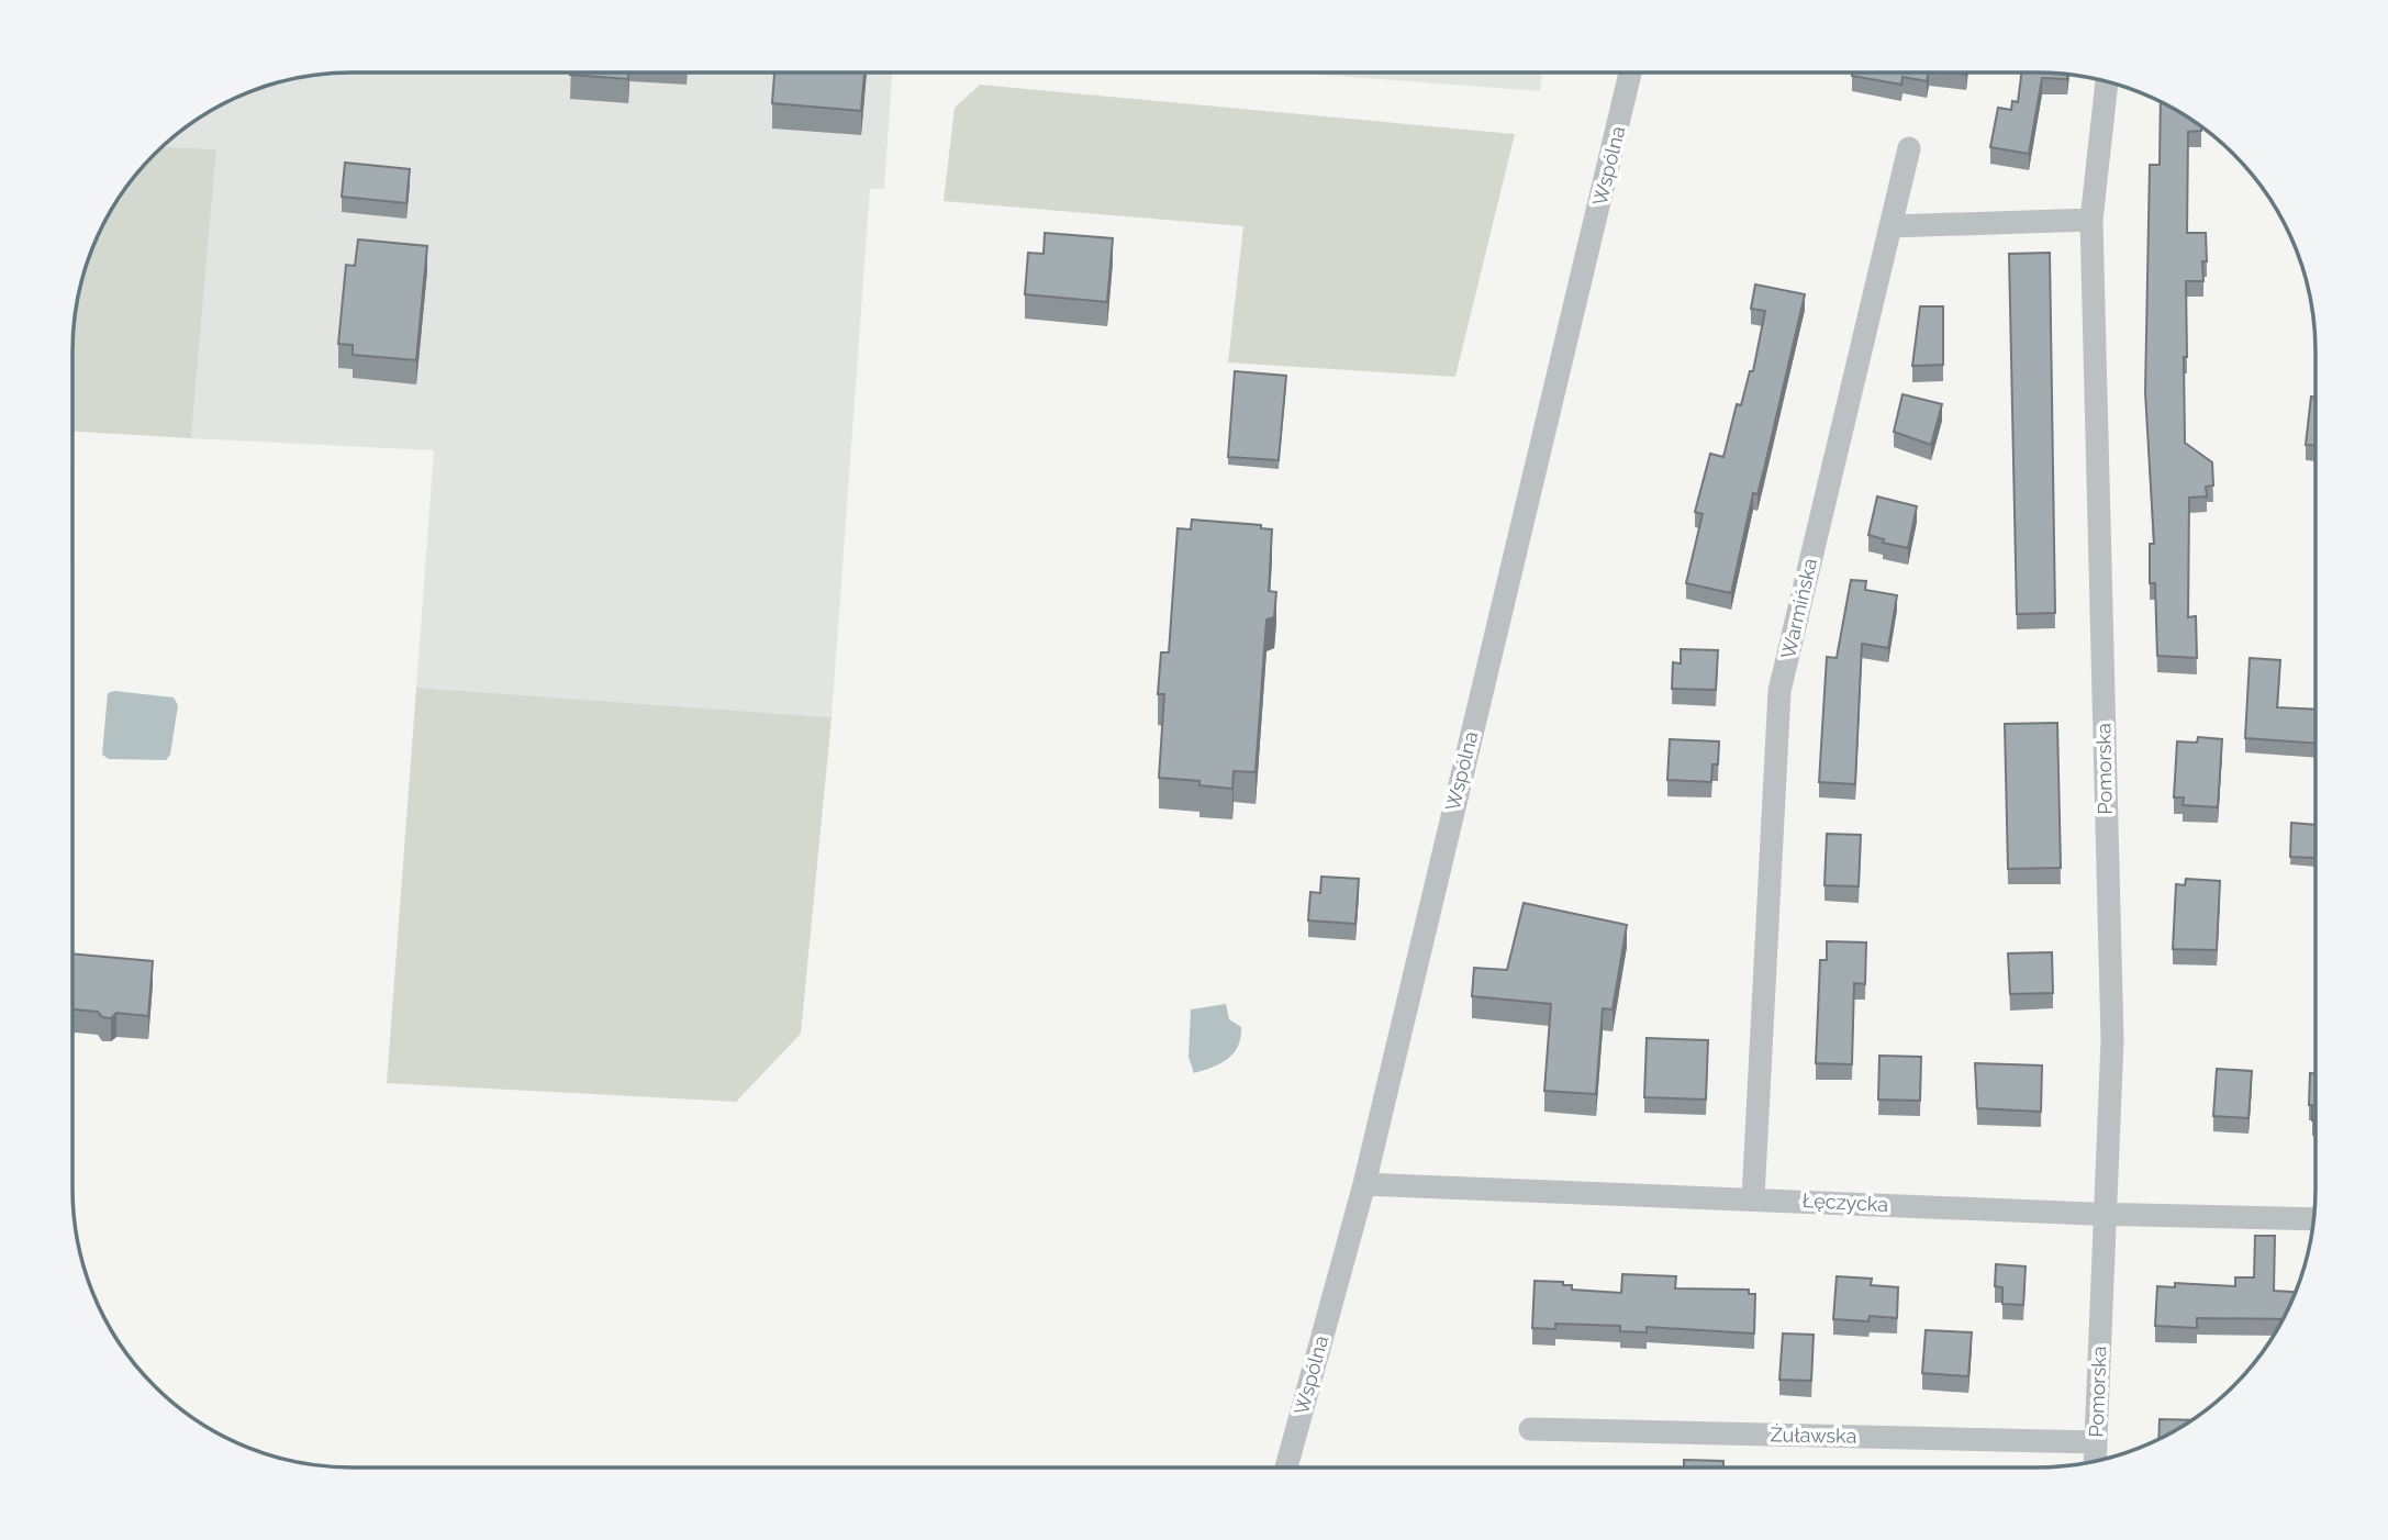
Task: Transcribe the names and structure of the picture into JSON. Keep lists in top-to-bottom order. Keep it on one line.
{"streets":{"street":["Wspólna","Warmińska","Pomorska","Łęczycka","Żuławska"]},"crossings":[["Wspólna","Łęczycka"],["Warmińska","Łęczycka"],["Pomorska","Łęczycka"],["Pomorska","Żuławska"]]}
